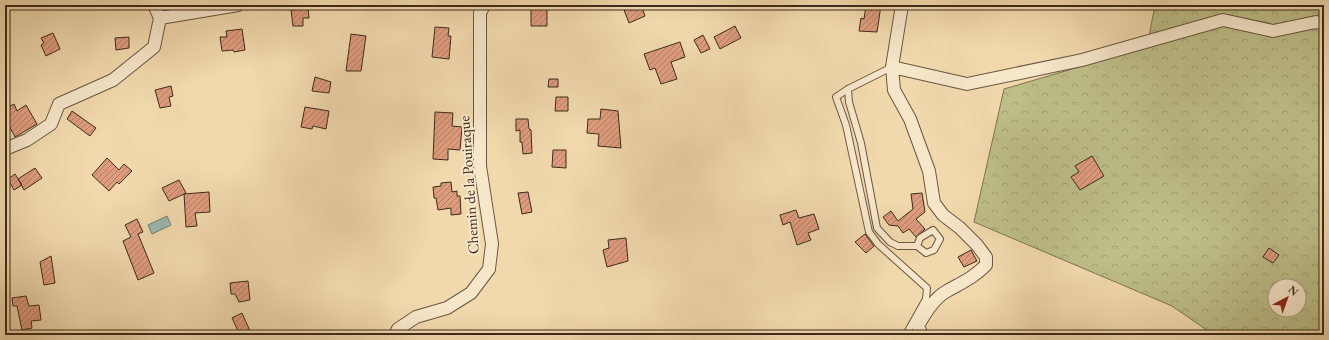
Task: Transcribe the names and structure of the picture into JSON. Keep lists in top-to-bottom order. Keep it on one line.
{"streets":{"street":["Chemin de la Pouiraque"]},"north":"top right"}
